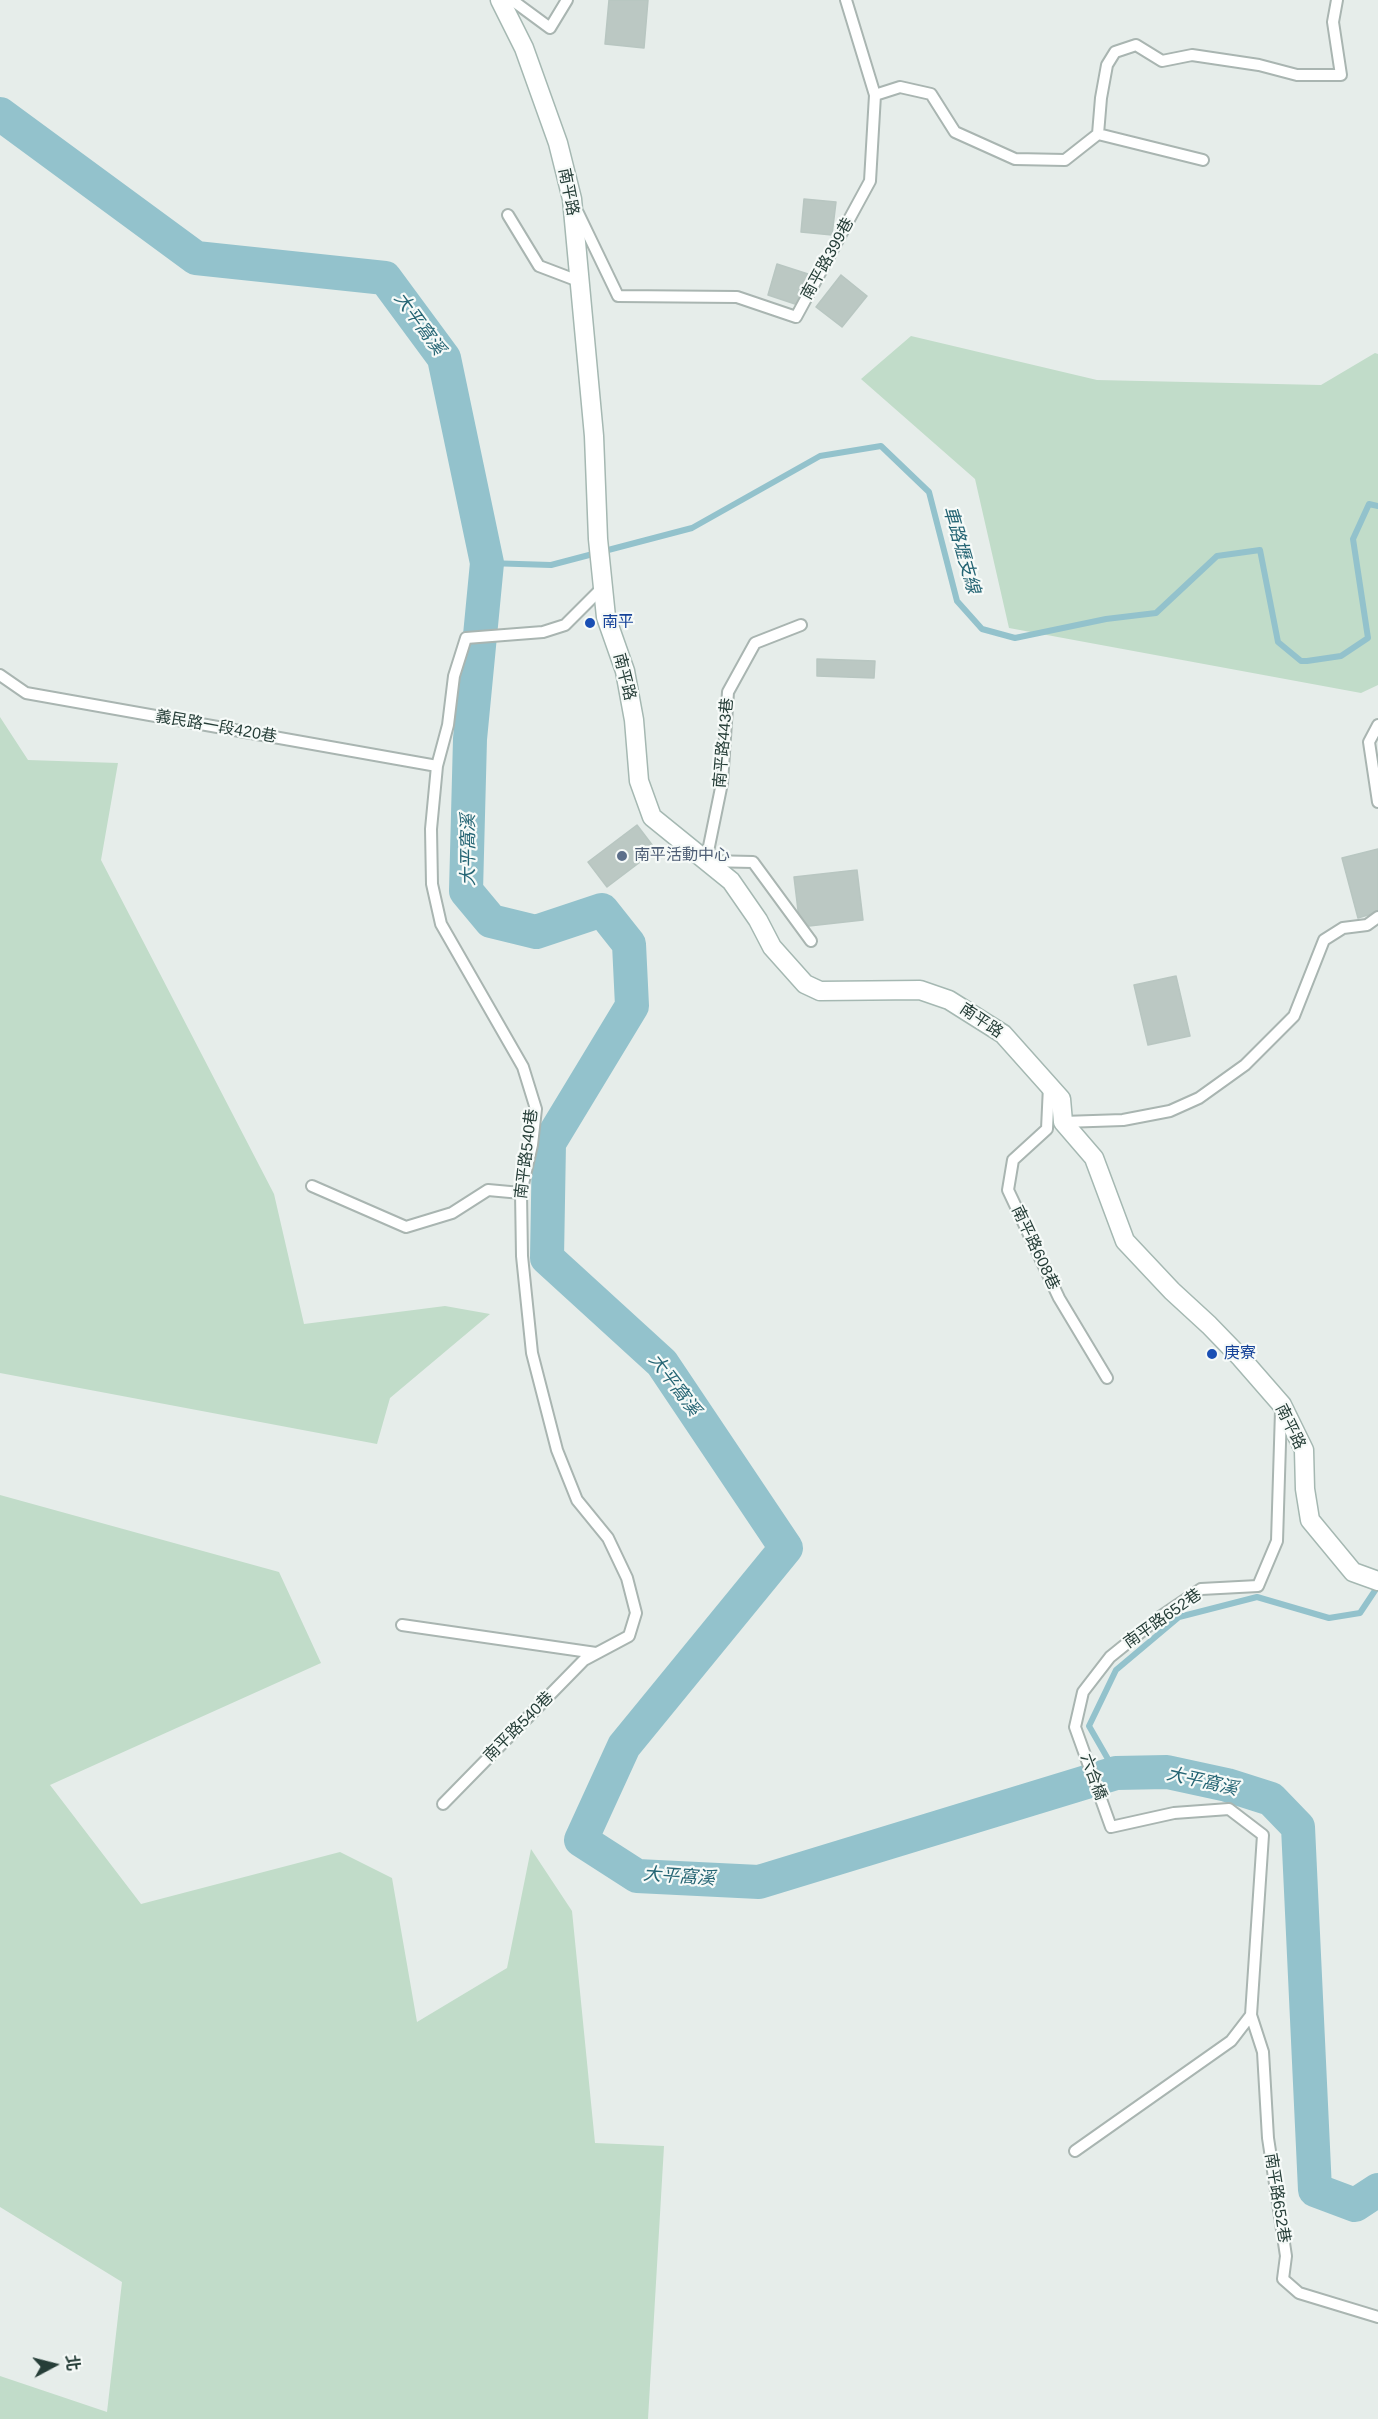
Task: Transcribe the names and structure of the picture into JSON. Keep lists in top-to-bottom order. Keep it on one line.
{"streets":{"street":["南平路"],"lane":["南平路399巷","義民路一段420巷","南平路443巷","南平路540巷","南平路608巷","南平路652巷","六合橋"]},"crossings":[["南平路","南平路399巷"],["南平路","南平路443巷"],["南平路","南平路540巷"],["南平路","南平路608巷"],["南平路","南平路652巷"],["義民路一段420巷","南平路540巷"],["南平路652巷","六合橋"]],"water":["大平窩溪","車路壢支線"],"places":["南平","南平活動中心","庚寮"],"north":"right"}
